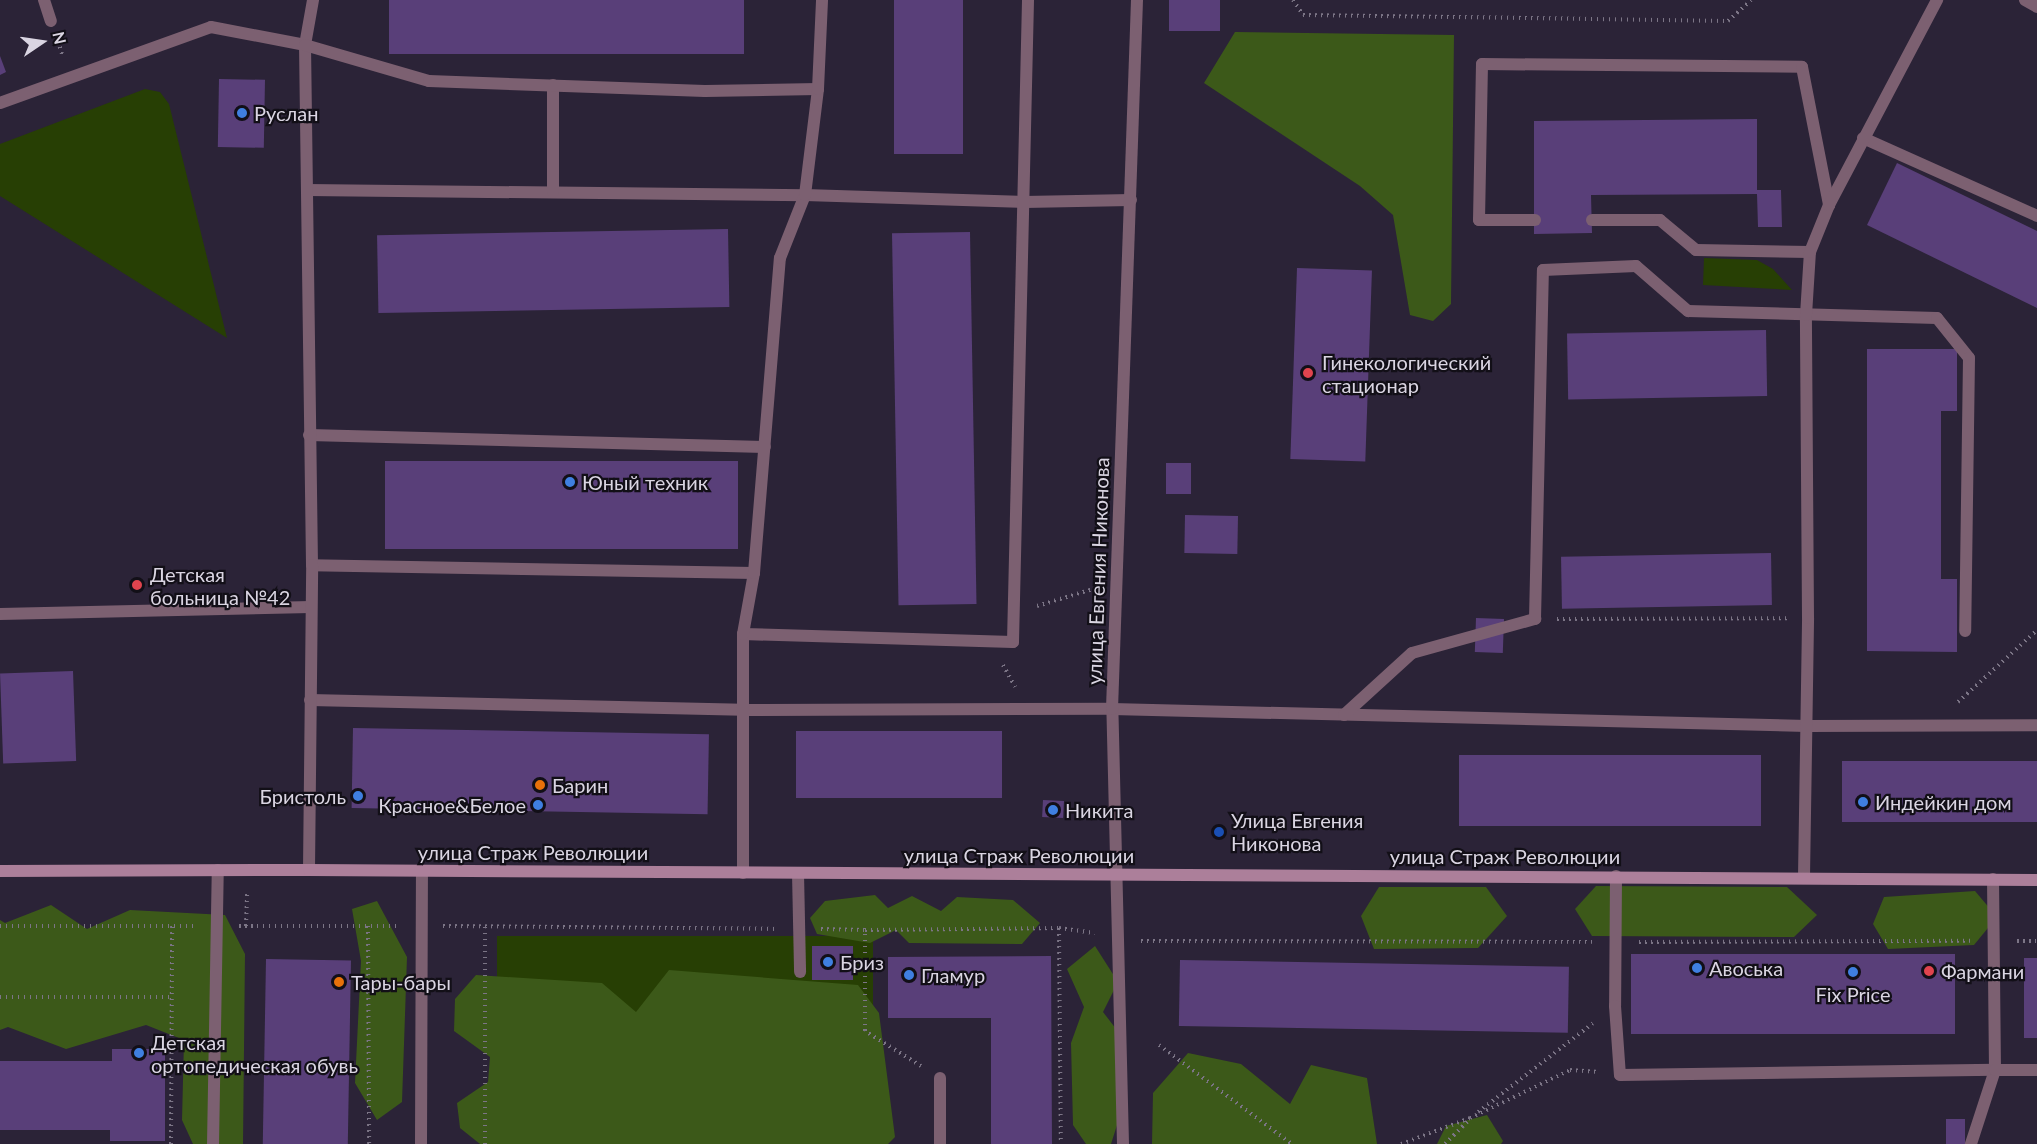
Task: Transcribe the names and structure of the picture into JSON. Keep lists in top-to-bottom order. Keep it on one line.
{"streets":{"street":["улица Евгения Никонова","улица Страж Революции"]},"crossings":[["улица Евгения Никонова","улица Страж Революции"]],"places":["Руслан","Гинекологический стационар","Юный техник","Детская больница №42","Барин","Бристоль","Индейкин дом","Красное&Белое","Никита","Улица Евгения Никонова","Бриз","Авоська","Фармани","Fix Price","Гламур","Тары-бары","Детская ортопедическая обувь"],"north":"right"}
